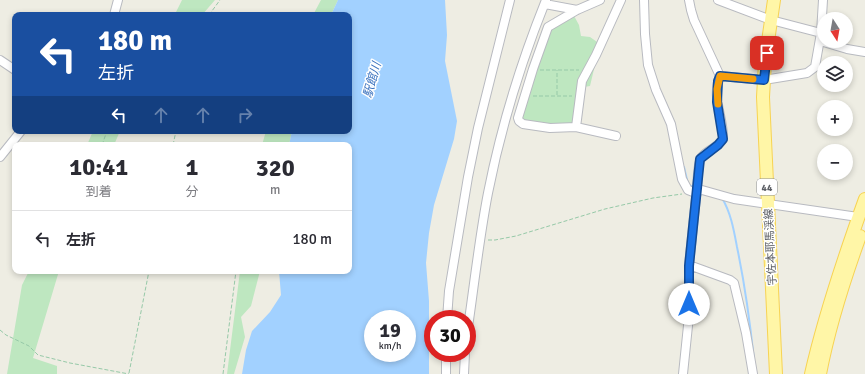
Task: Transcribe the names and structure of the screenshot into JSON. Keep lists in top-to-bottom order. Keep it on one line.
{"streets":{"main road":["44","宇佐本耶馬渓線"]},"water":["駅館川"],"north":"bottom","page":{"map_buttons":["+","−"],"turn":["180 m","左折"],"eta":["10:41","到着","1","分","320","m"],"list":[{"name":"左折","value":"180 m"}],"speed":"19 km/h","limit":"30"}}
